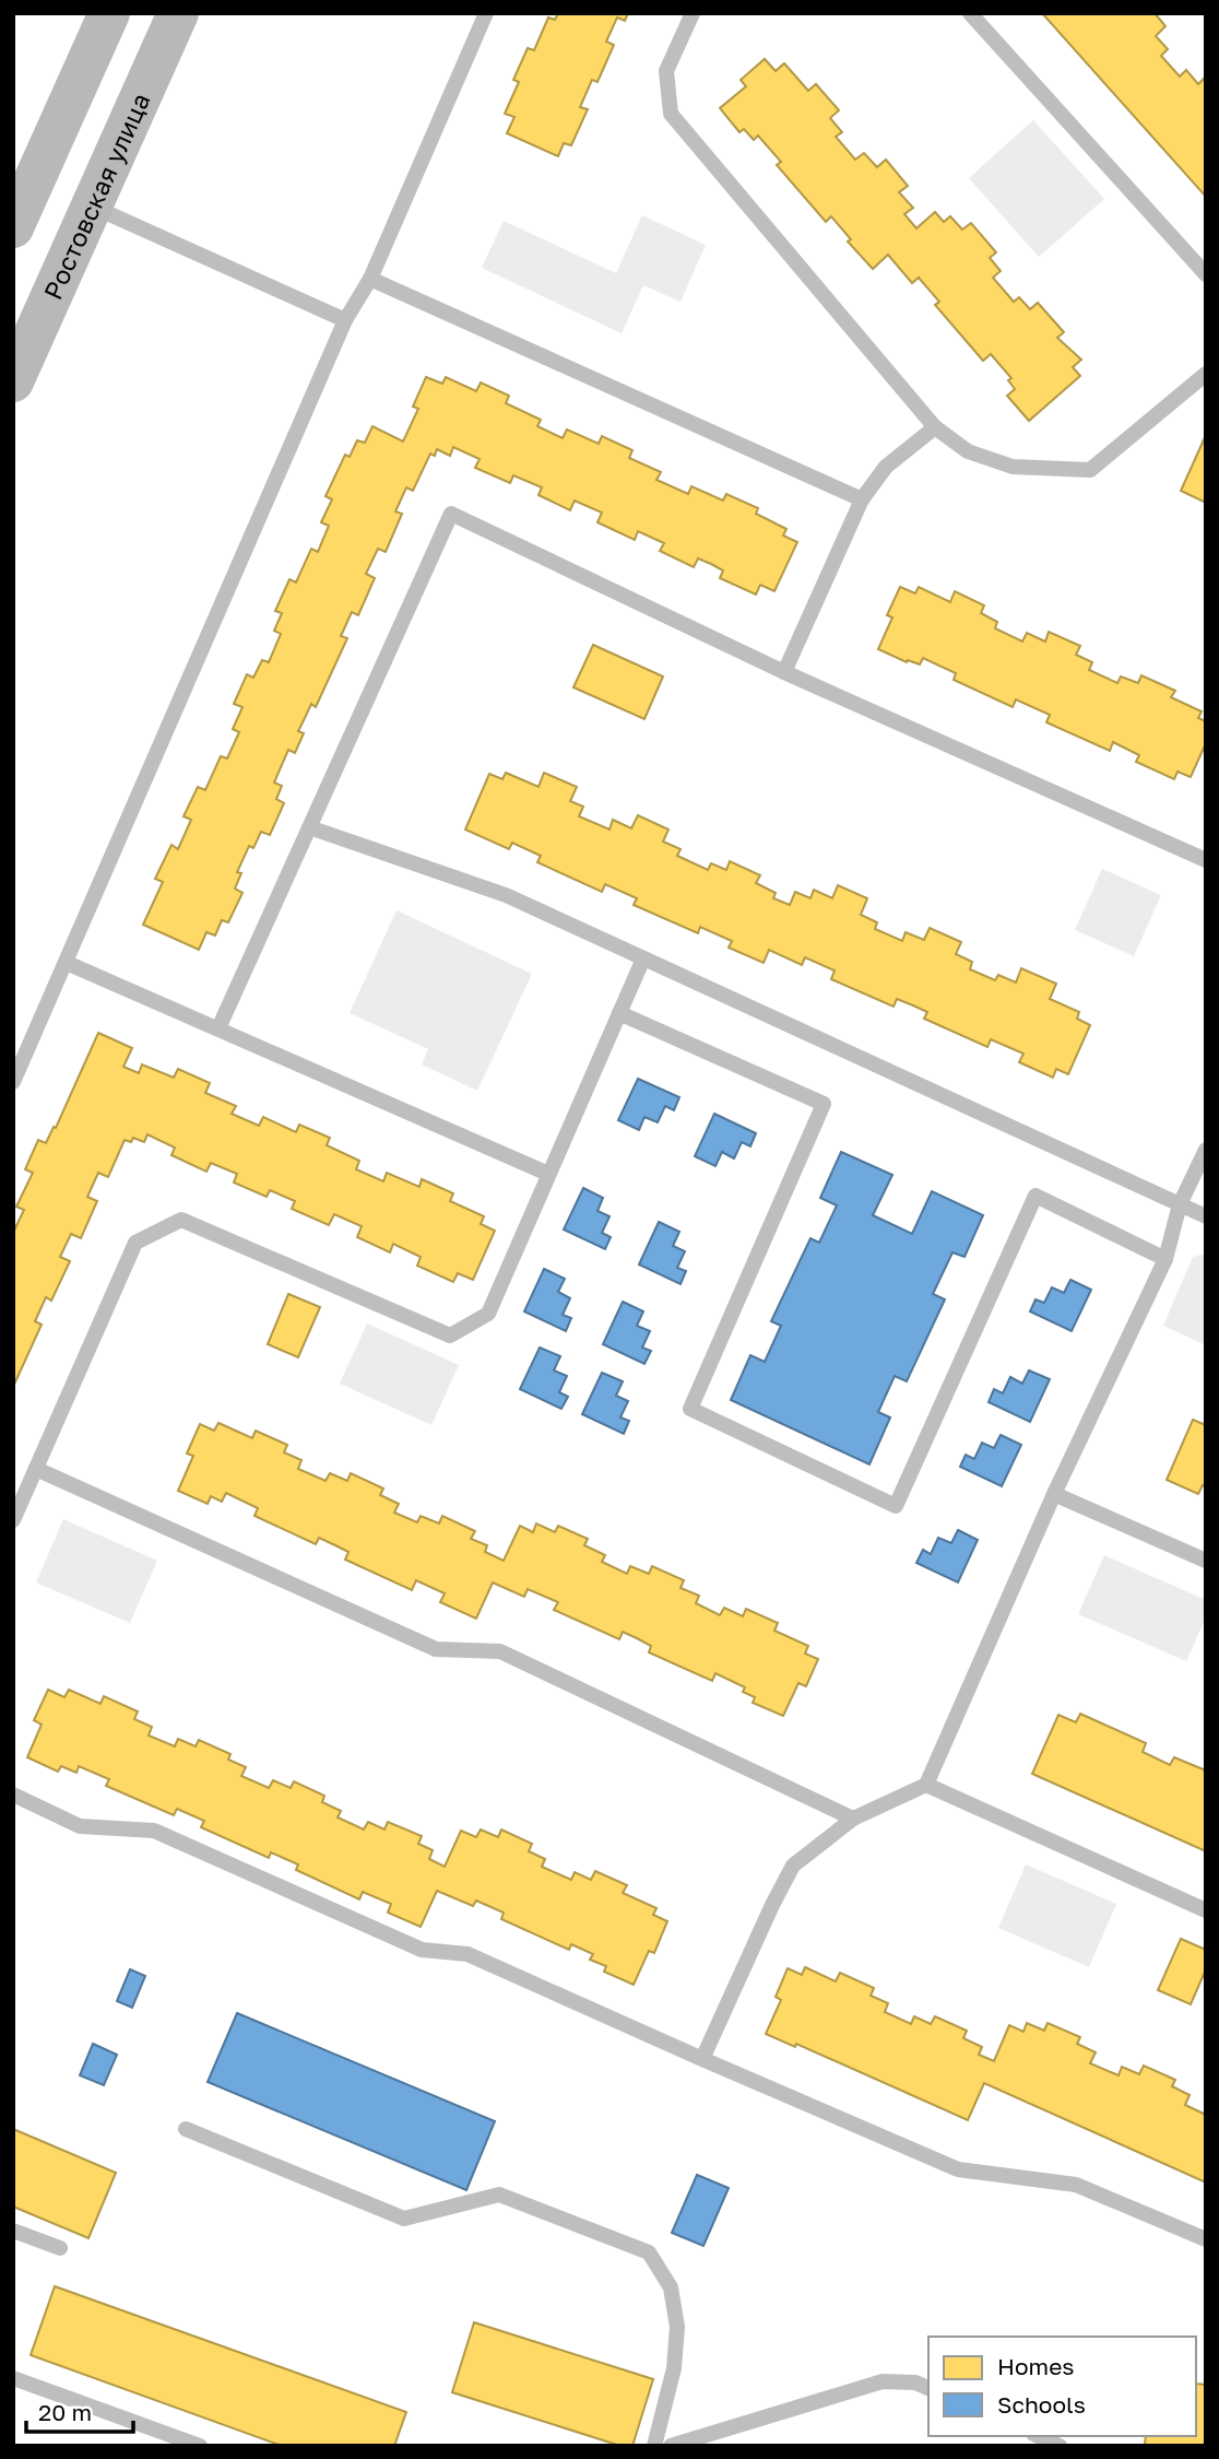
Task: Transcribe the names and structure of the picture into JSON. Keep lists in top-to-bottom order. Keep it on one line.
{"streets":{"street":["Ростовская улица"]},"legend":["Homes","Schools"],"scale_bar":"20 m"}
